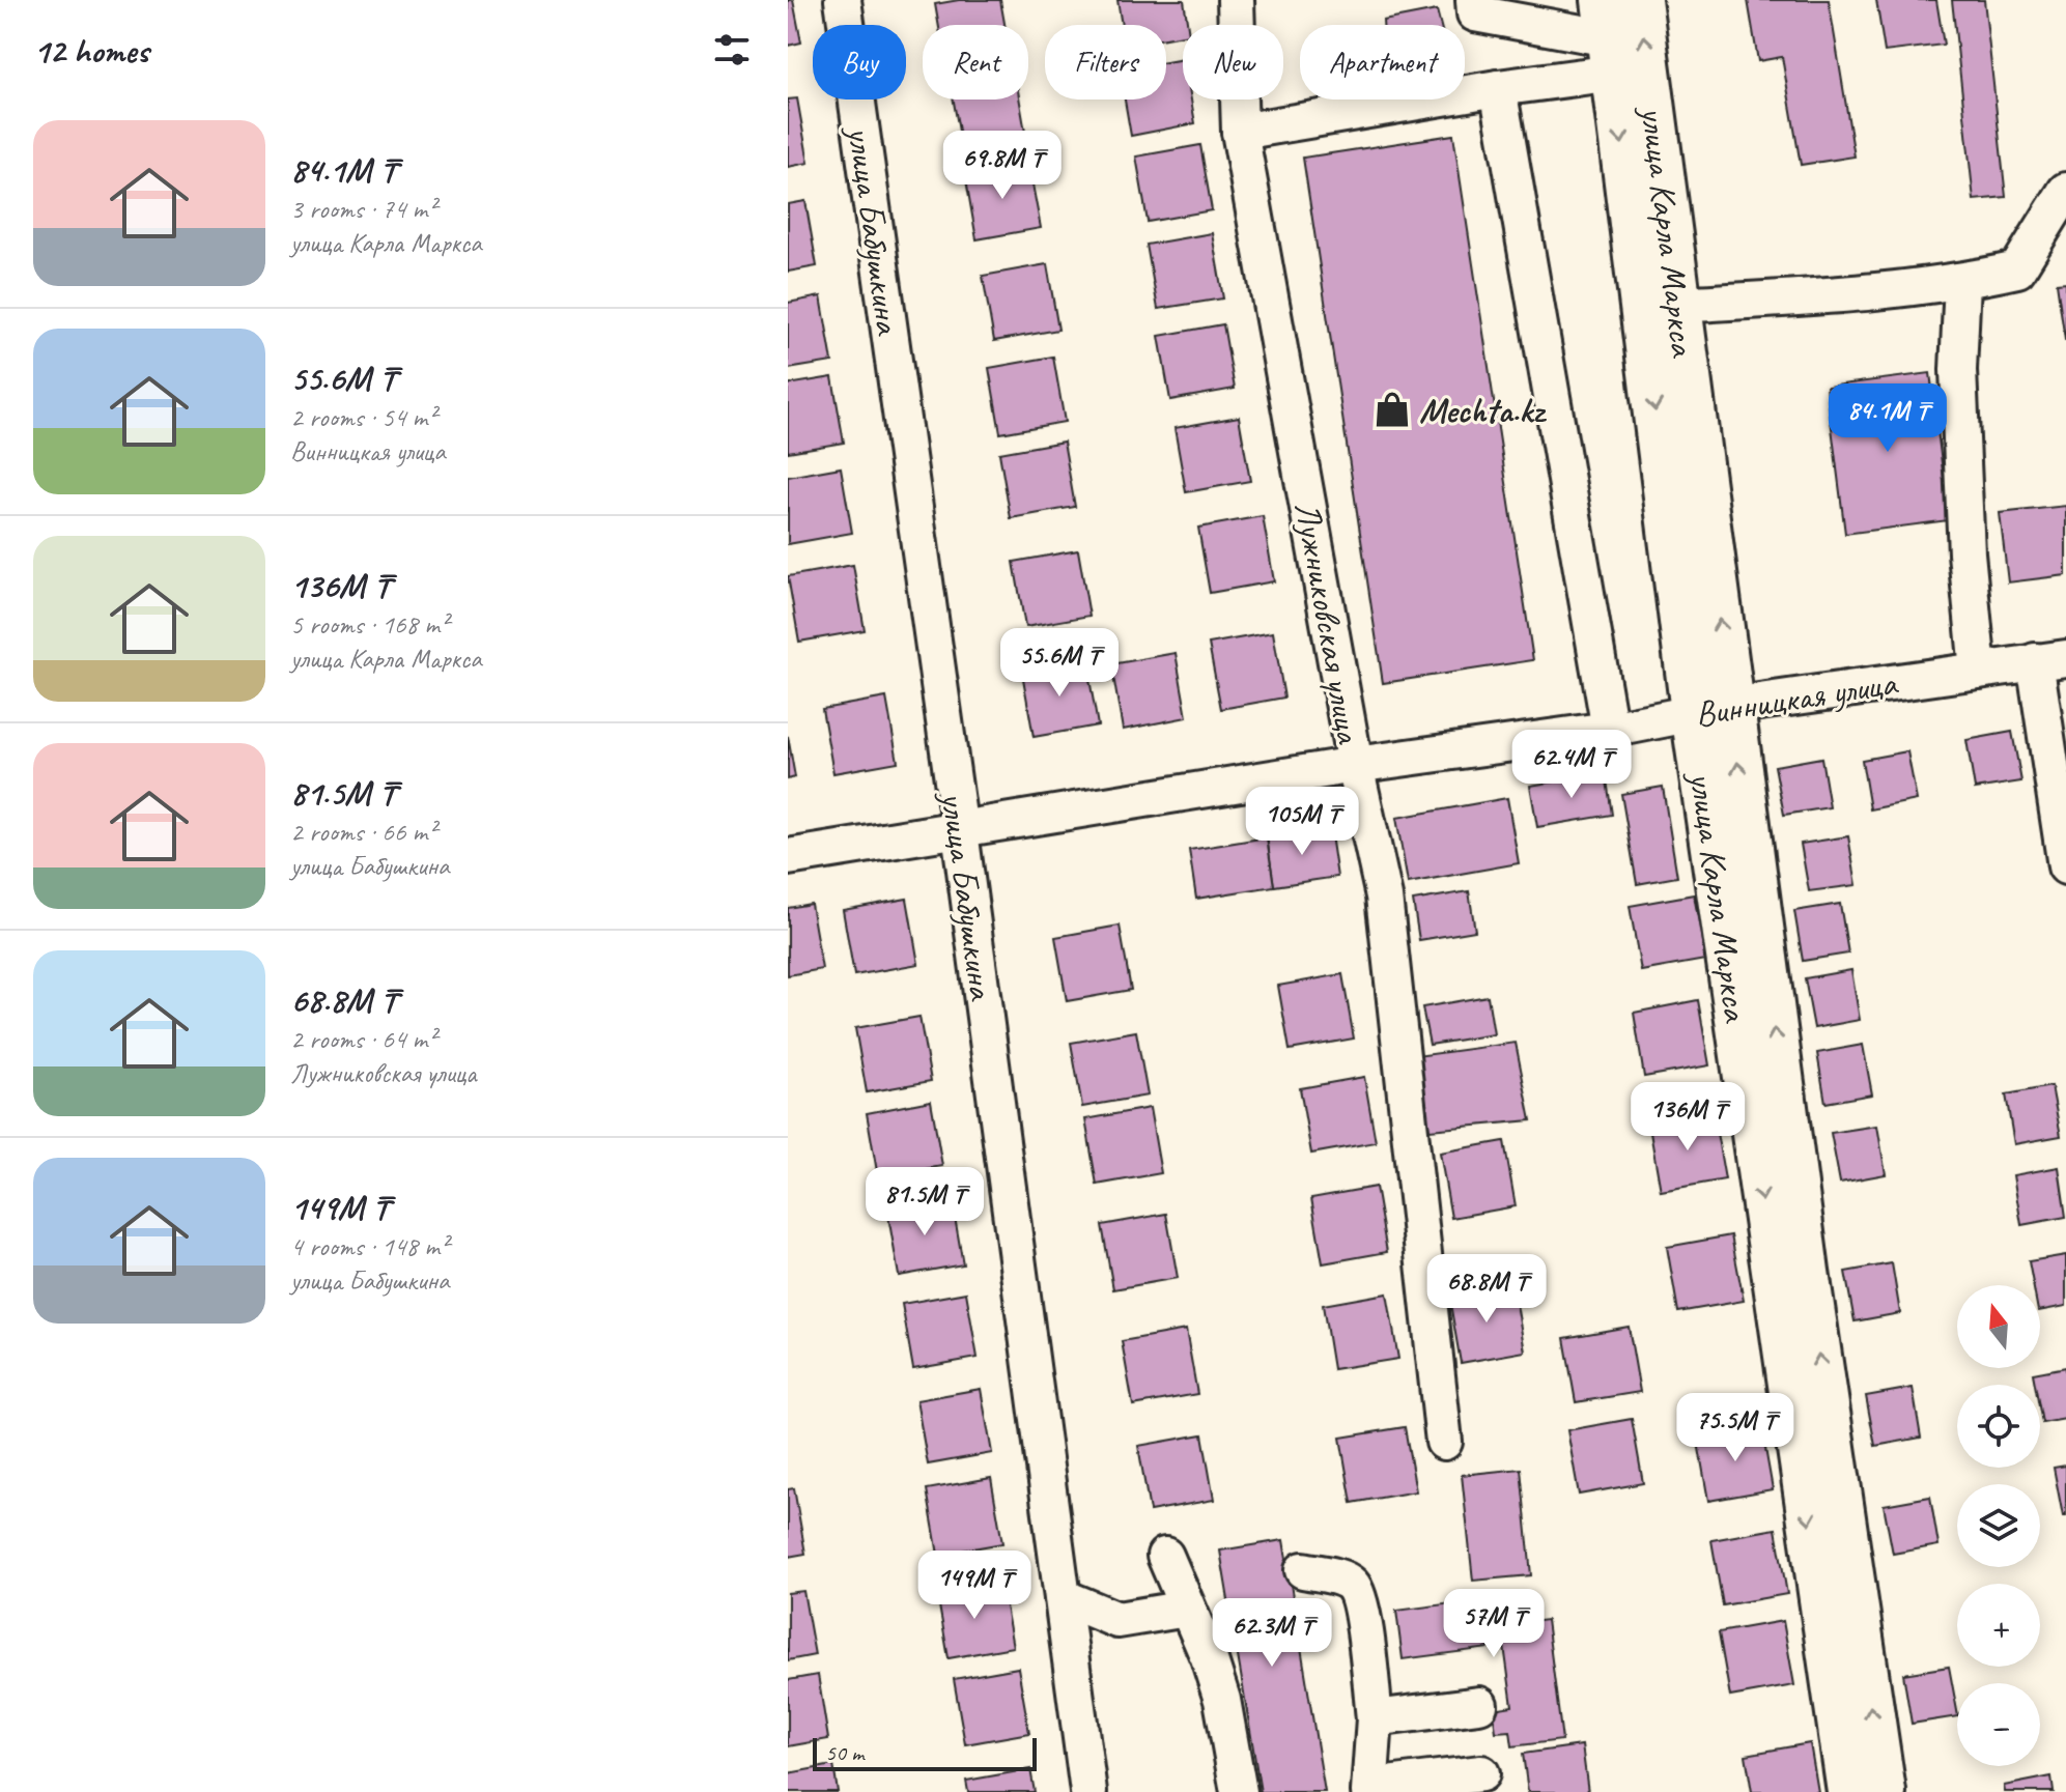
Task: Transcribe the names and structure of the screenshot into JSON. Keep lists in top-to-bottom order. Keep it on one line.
{"streets":{"main road":["улица Карла Маркса"],"street":["улица Бабушкина","Лужниковская улица","Винницкая улица"]},"crossings":[["улица Бабушкина","Винницкая улица"],["улица Карла Маркса","Винницкая улица"],["Лужниковская улица","Винницкая улица"]],"places":{"shop":["Mechta.kz"]},"scale_bar":"50 m","north":"top","page":{"heading":"12 homes","chip":["Buy","Rent","Filters","New","Apartment"],"list":[{"name":"84.1M ₸","note":"3 rooms · 74 m² · улица Карла Маркса"},{"name":"55.6M ₸","note":"2 rooms · 54 m² · Винницкая улица"},{"name":"136M ₸","note":"5 rooms · 168 m² · улица Карла Маркса"},{"name":"81.5M ₸","note":"2 rooms · 66 m² · улица Бабушкина"},{"name":"68.8M ₸","note":"2 rooms · 64 m² · Лужниковская улица"},{"name":"149M ₸","note":"4 rooms · 148 m² · улица Бабушкина"}],"price":["69.8M ₸","84.1M ₸","55.6M ₸","62.4M ₸","105M ₸","136M ₸","81.5M ₸","68.8M ₸","75.5M ₸","149M ₸","57M ₸","62.3M ₸"],"map_buttons":["+","−"],"scale":"50 m"}}
